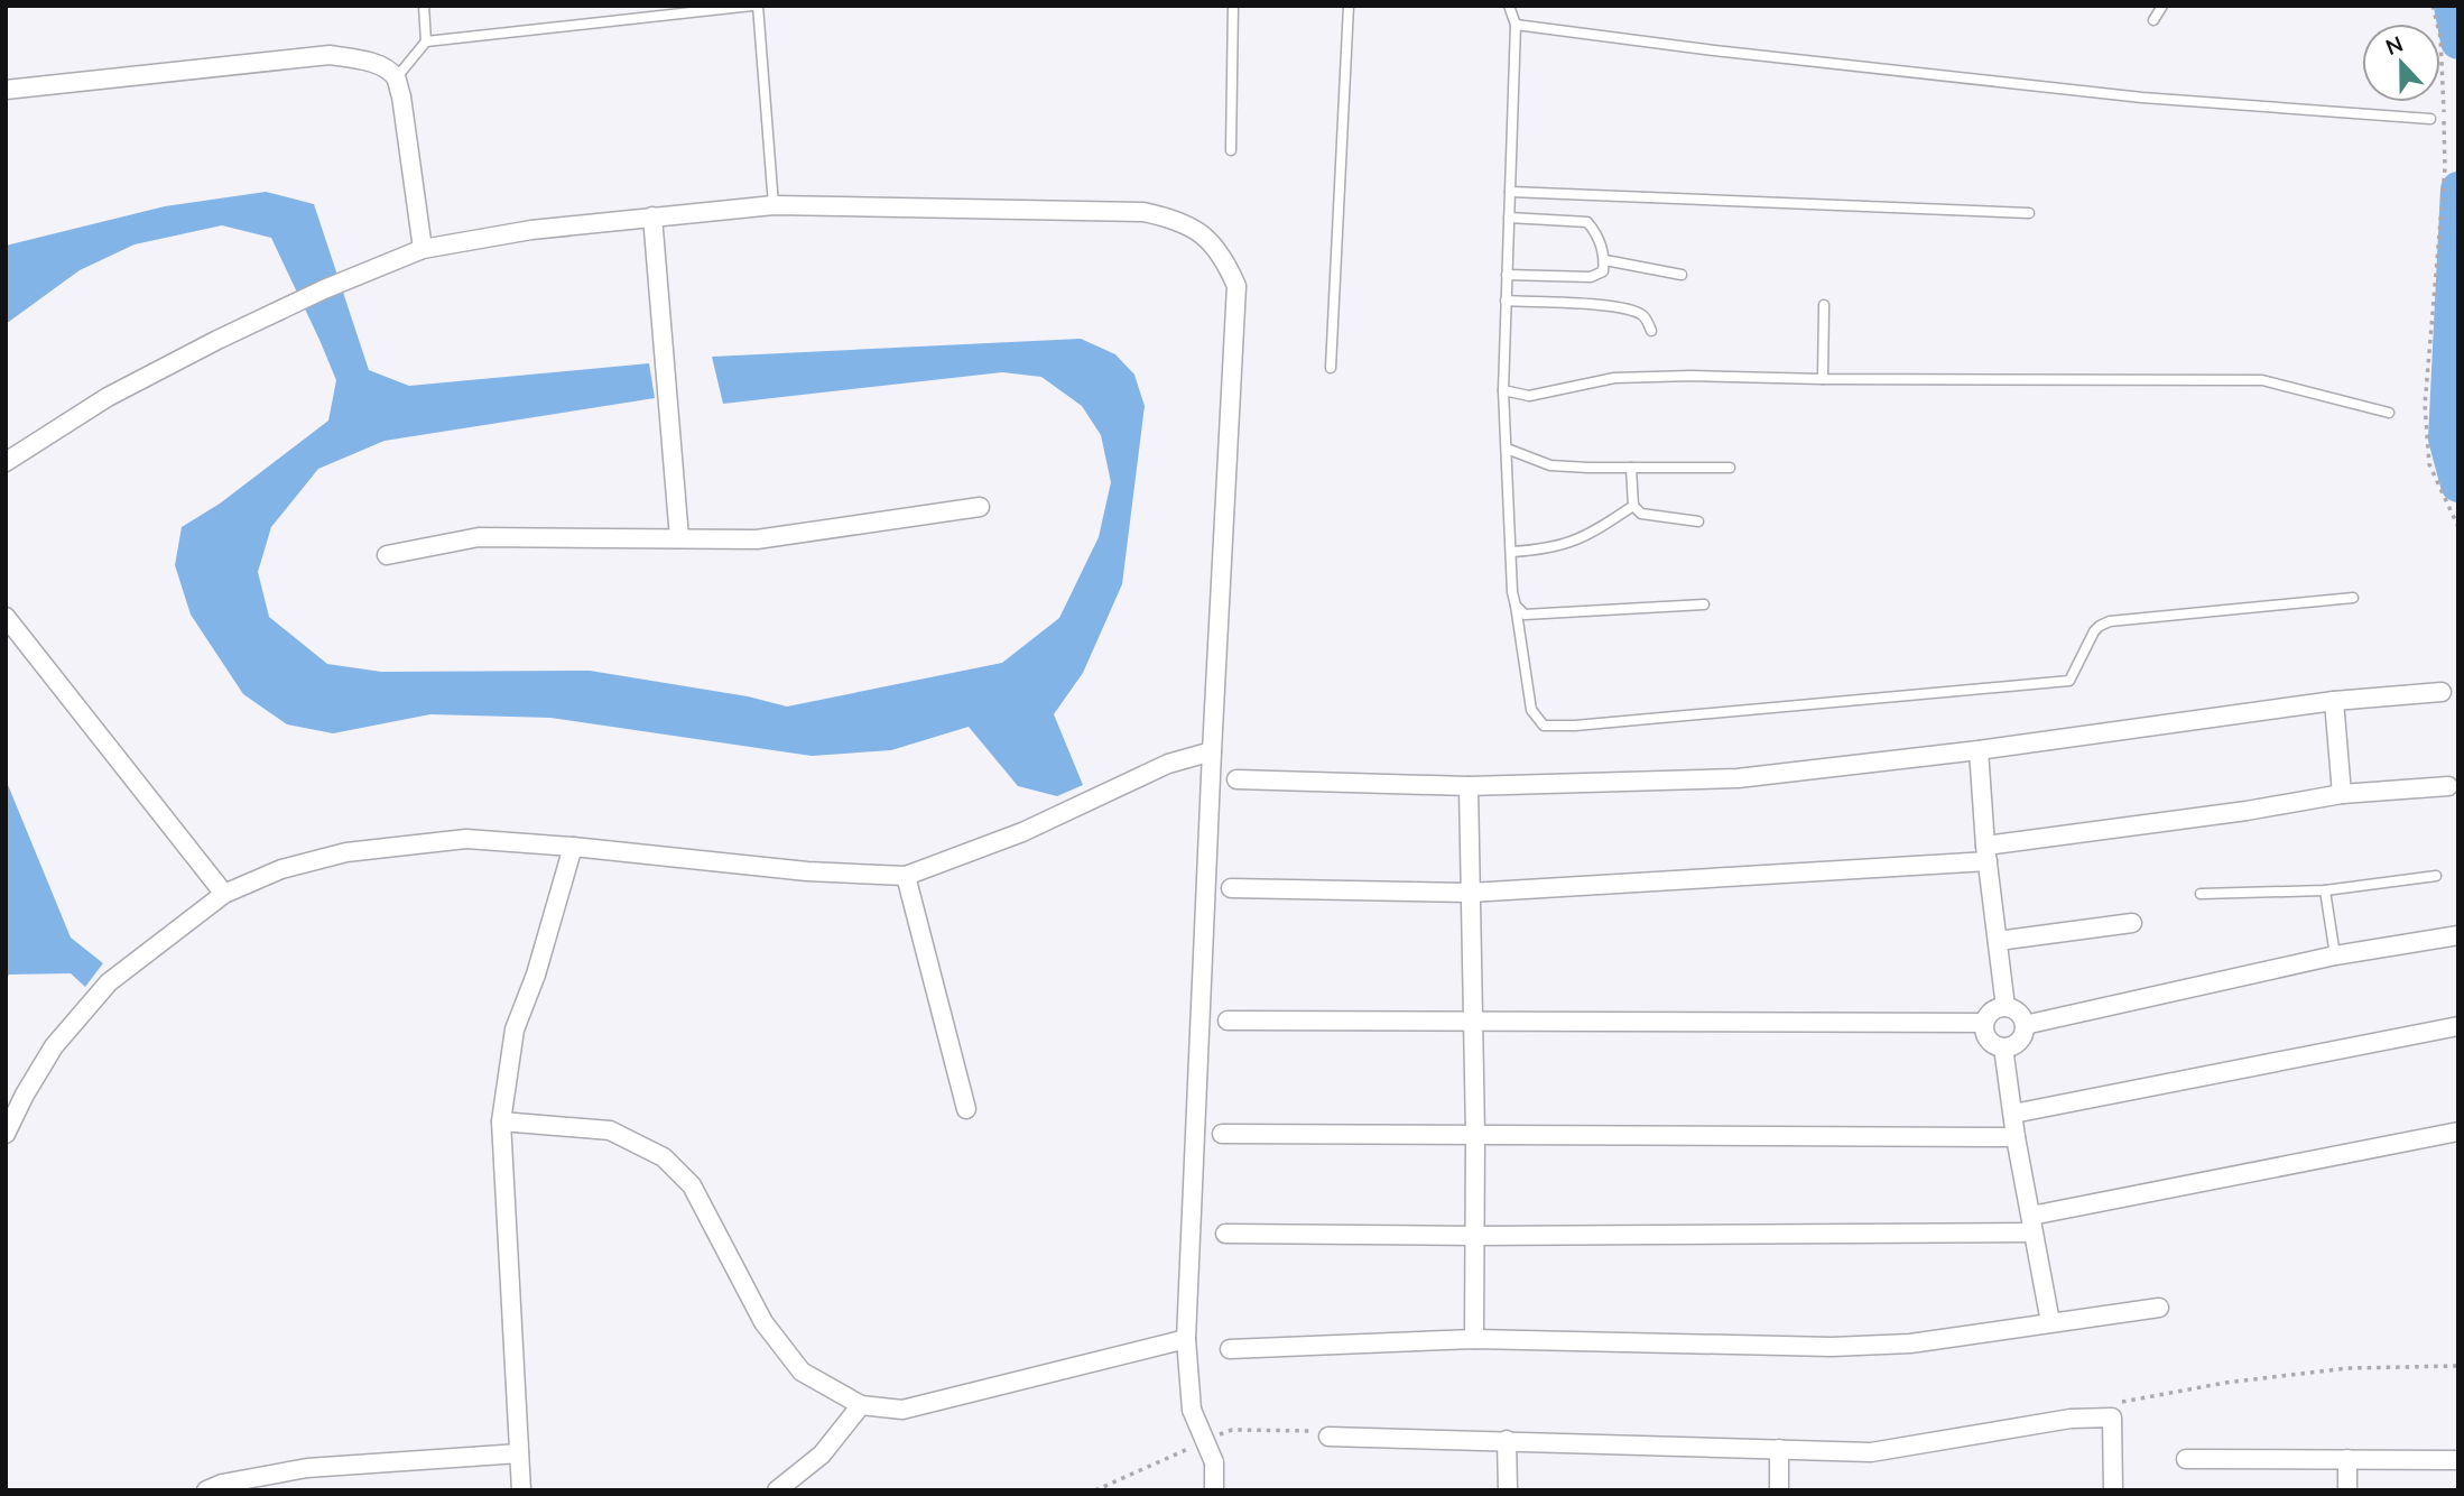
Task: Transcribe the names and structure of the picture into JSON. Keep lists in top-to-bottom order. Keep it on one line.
{"north":"top"}
